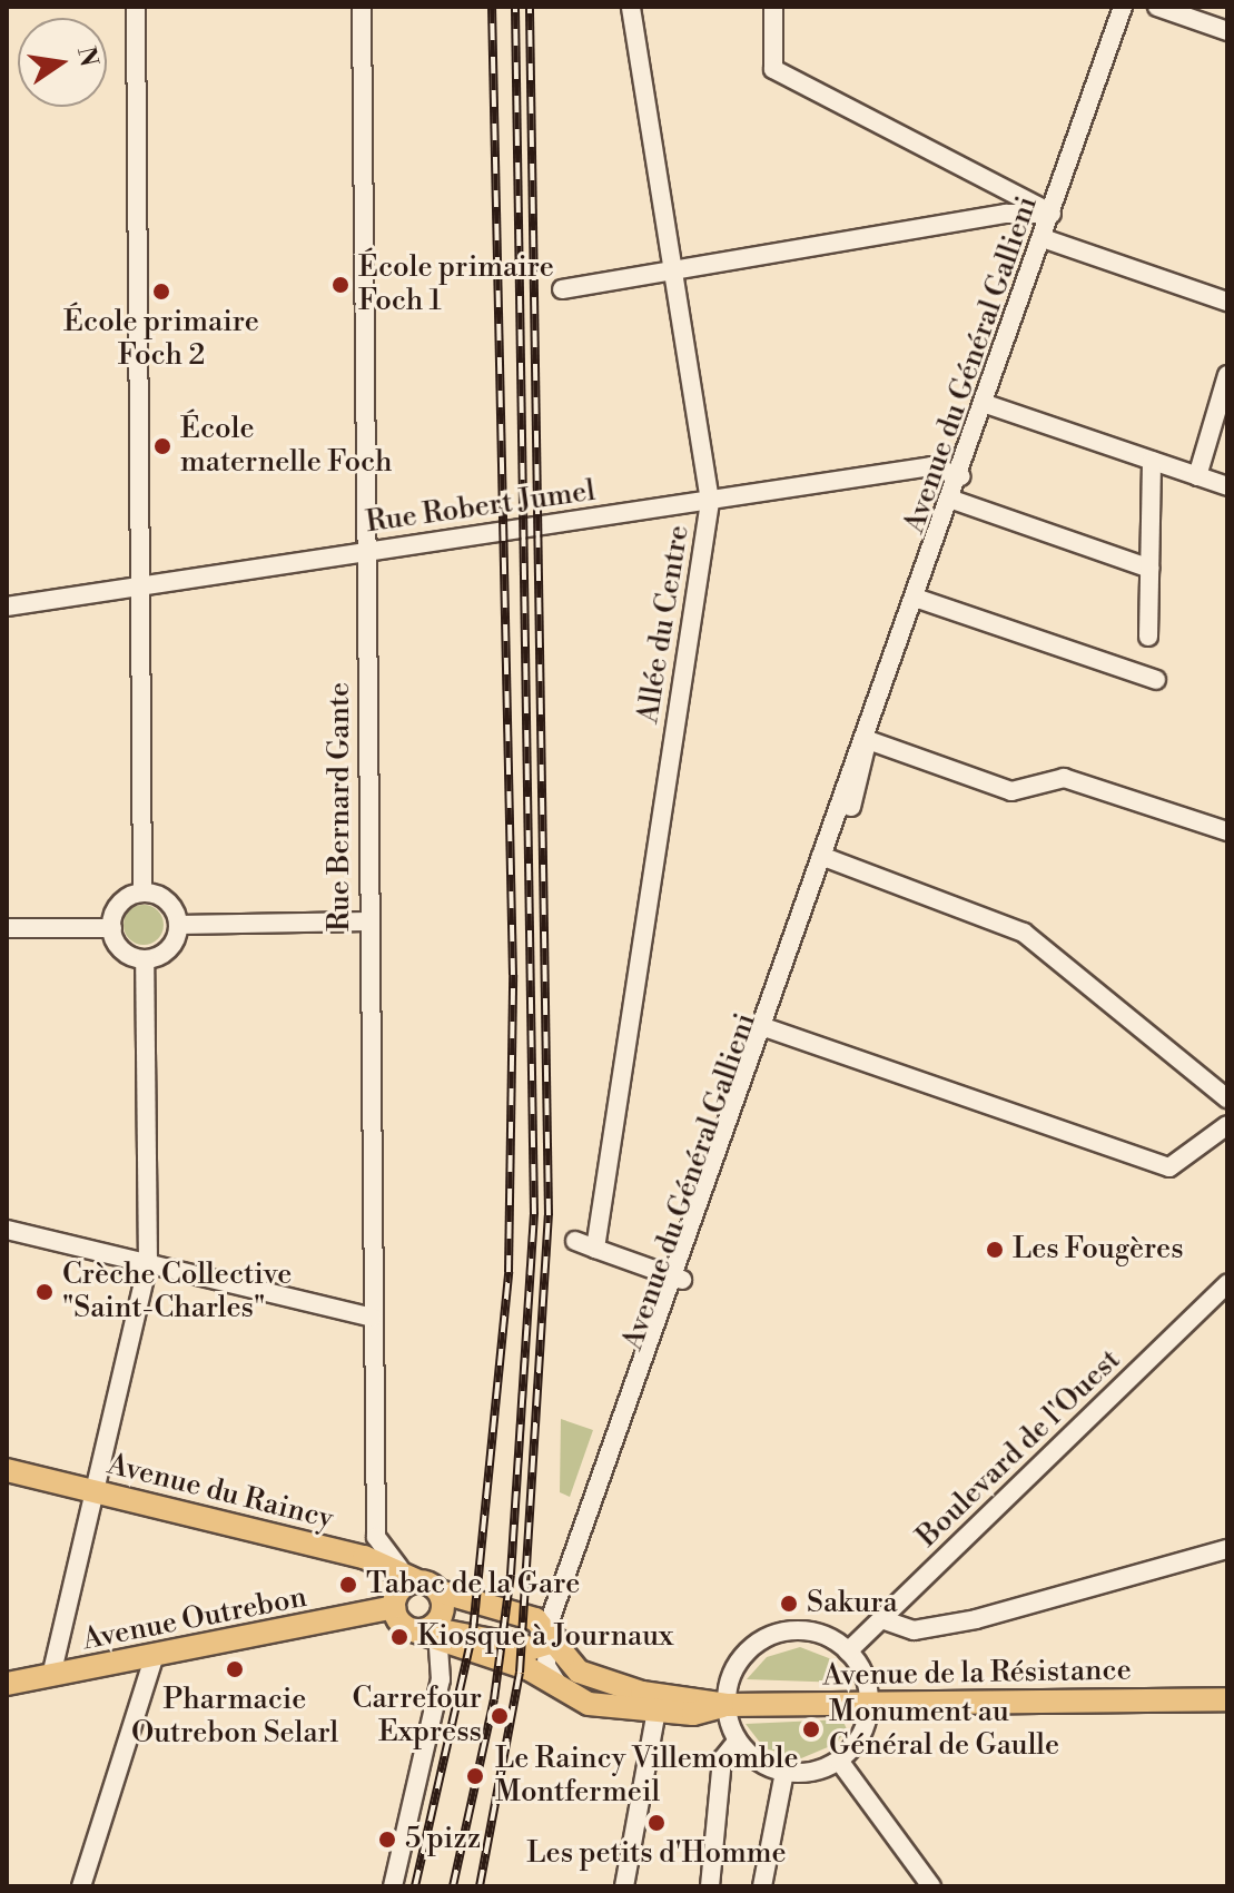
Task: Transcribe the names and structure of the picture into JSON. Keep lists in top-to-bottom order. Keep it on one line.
{"streets":{"main road":["Avenue du Raincy","Avenue Outrebon","Avenue de la Résistance"],"street":["Avenue du Général Gallieni","Rue Robert Jumel","Allée du Centre","Rue Bernard Gante","Boulevard de l'Ouest"]},"crossings":[["Avenue du Général Gallieni","Rue Robert Jumel"],["Avenue du Général Gallieni","Avenue du Raincy"],["Rue Robert Jumel","Allée du Centre"],["Rue Robert Jumel","Rue Bernard Gante"],["Rue Bernard Gante","Avenue du Raincy"]],"places":["École primaire Foch 1","École primaire Foch 2","École maternelle Foch","Les Fougères","Crèche Collective \"Saint-Charles\"","Tabac de la Gare","Sakura","Kiosque à Journaux","Pharmacie Outrebon Selarl","Carrefour Express","Monument au Général de Gaulle","Le Raincy Villemomble Montfermeil","Les petits d'Homme","5 pizz"],"north":"right"}
